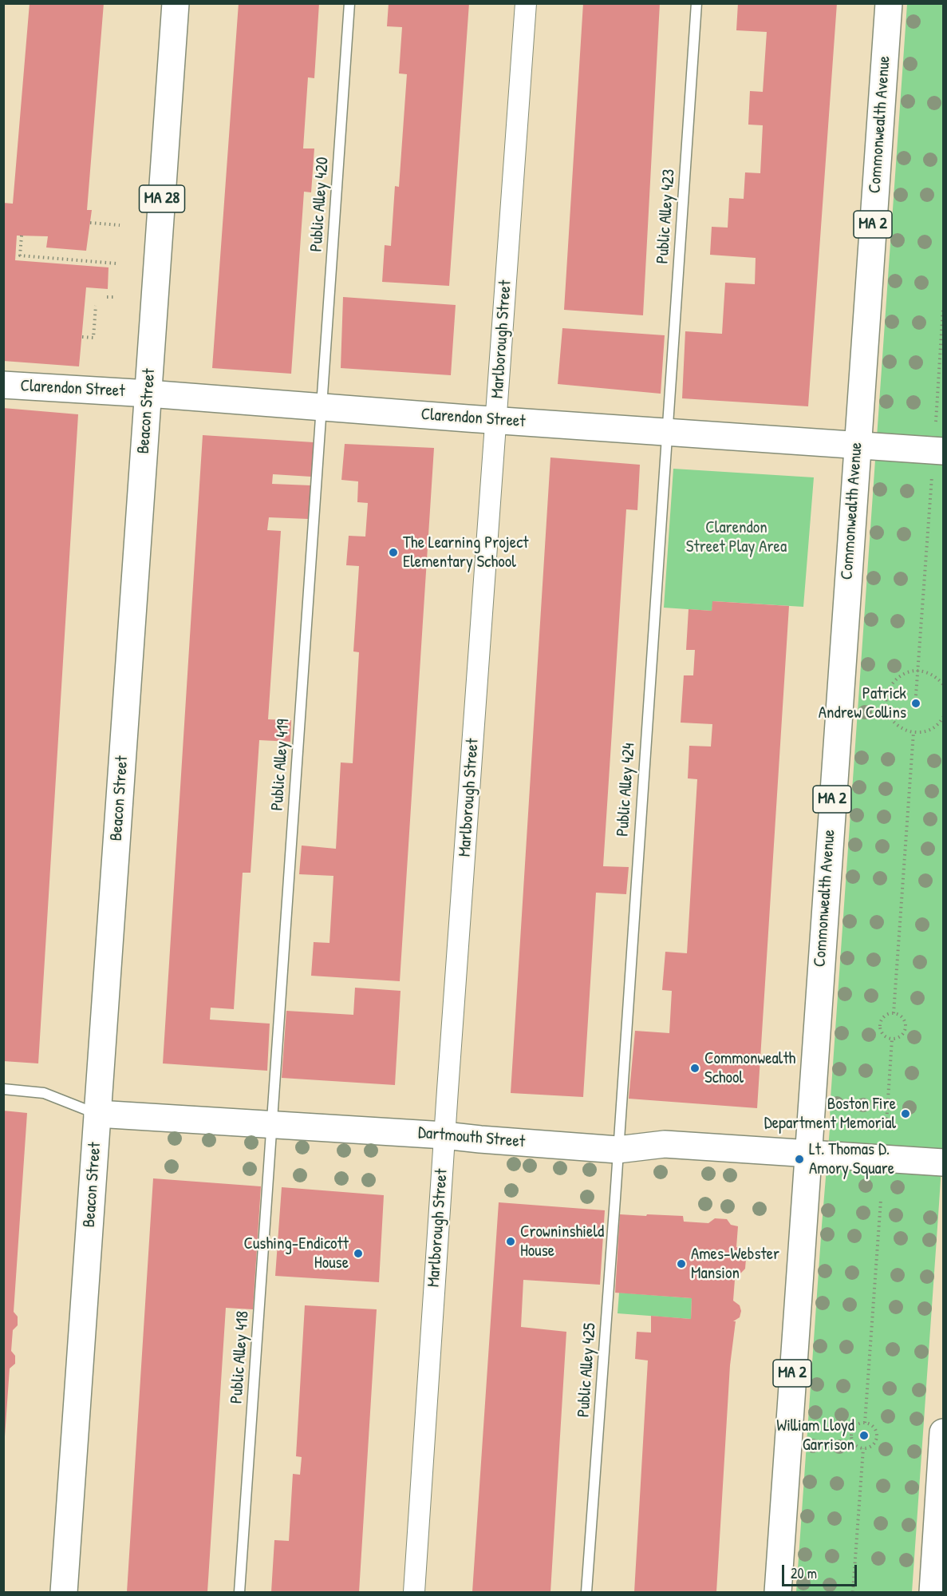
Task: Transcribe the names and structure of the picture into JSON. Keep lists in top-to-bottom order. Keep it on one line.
{"streets":{"main road":["Commonwealth Avenue","MA 28","MA 2","Clarendon Street","Beacon Street","Dartmouth Street"],"street":["Marlborough Street"],"lane":["Public Alley 420","Public Alley 423","Public Alley 419","Public Alley 424","Public Alley 418","Public Alley 425"]},"crossings":[["Commonwealth Avenue","Clarendon Street"],["Commonwealth Avenue","Dartmouth Street"],["Public Alley 420","Clarendon Street"],["Public Alley 420","Public Alley 419"],["Public Alley 423","Clarendon Street"],["Public Alley 423","Public Alley 424"],["Marlborough Street","Clarendon Street"],["Marlborough Street","Dartmouth Street"],["Clarendon Street","Beacon Street"],["Clarendon Street","Public Alley 419"],["Clarendon Street","Public Alley 424"],["Beacon Street","Dartmouth Street"],["Public Alley 419","Dartmouth Street"],["Public Alley 419","Public Alley 418"],["Public Alley 424","Dartmouth Street"],["Public Alley 424","Public Alley 425"],["Dartmouth Street","Public Alley 418"],["Dartmouth Street","Public Alley 425"]],"parks":["Clarendon Street Play Area"],"places":["The Learning Project Elementary School","Patrick Andrew Collins","Commonwealth School","Boston Fire Department Memorial","Lt. Thomas D. Amory Square","Crowninshield House","Cushing-Endicott House","Ames-Webster Mansion","William Lloyd Garrison"],"scale_bar":"20 m"}
